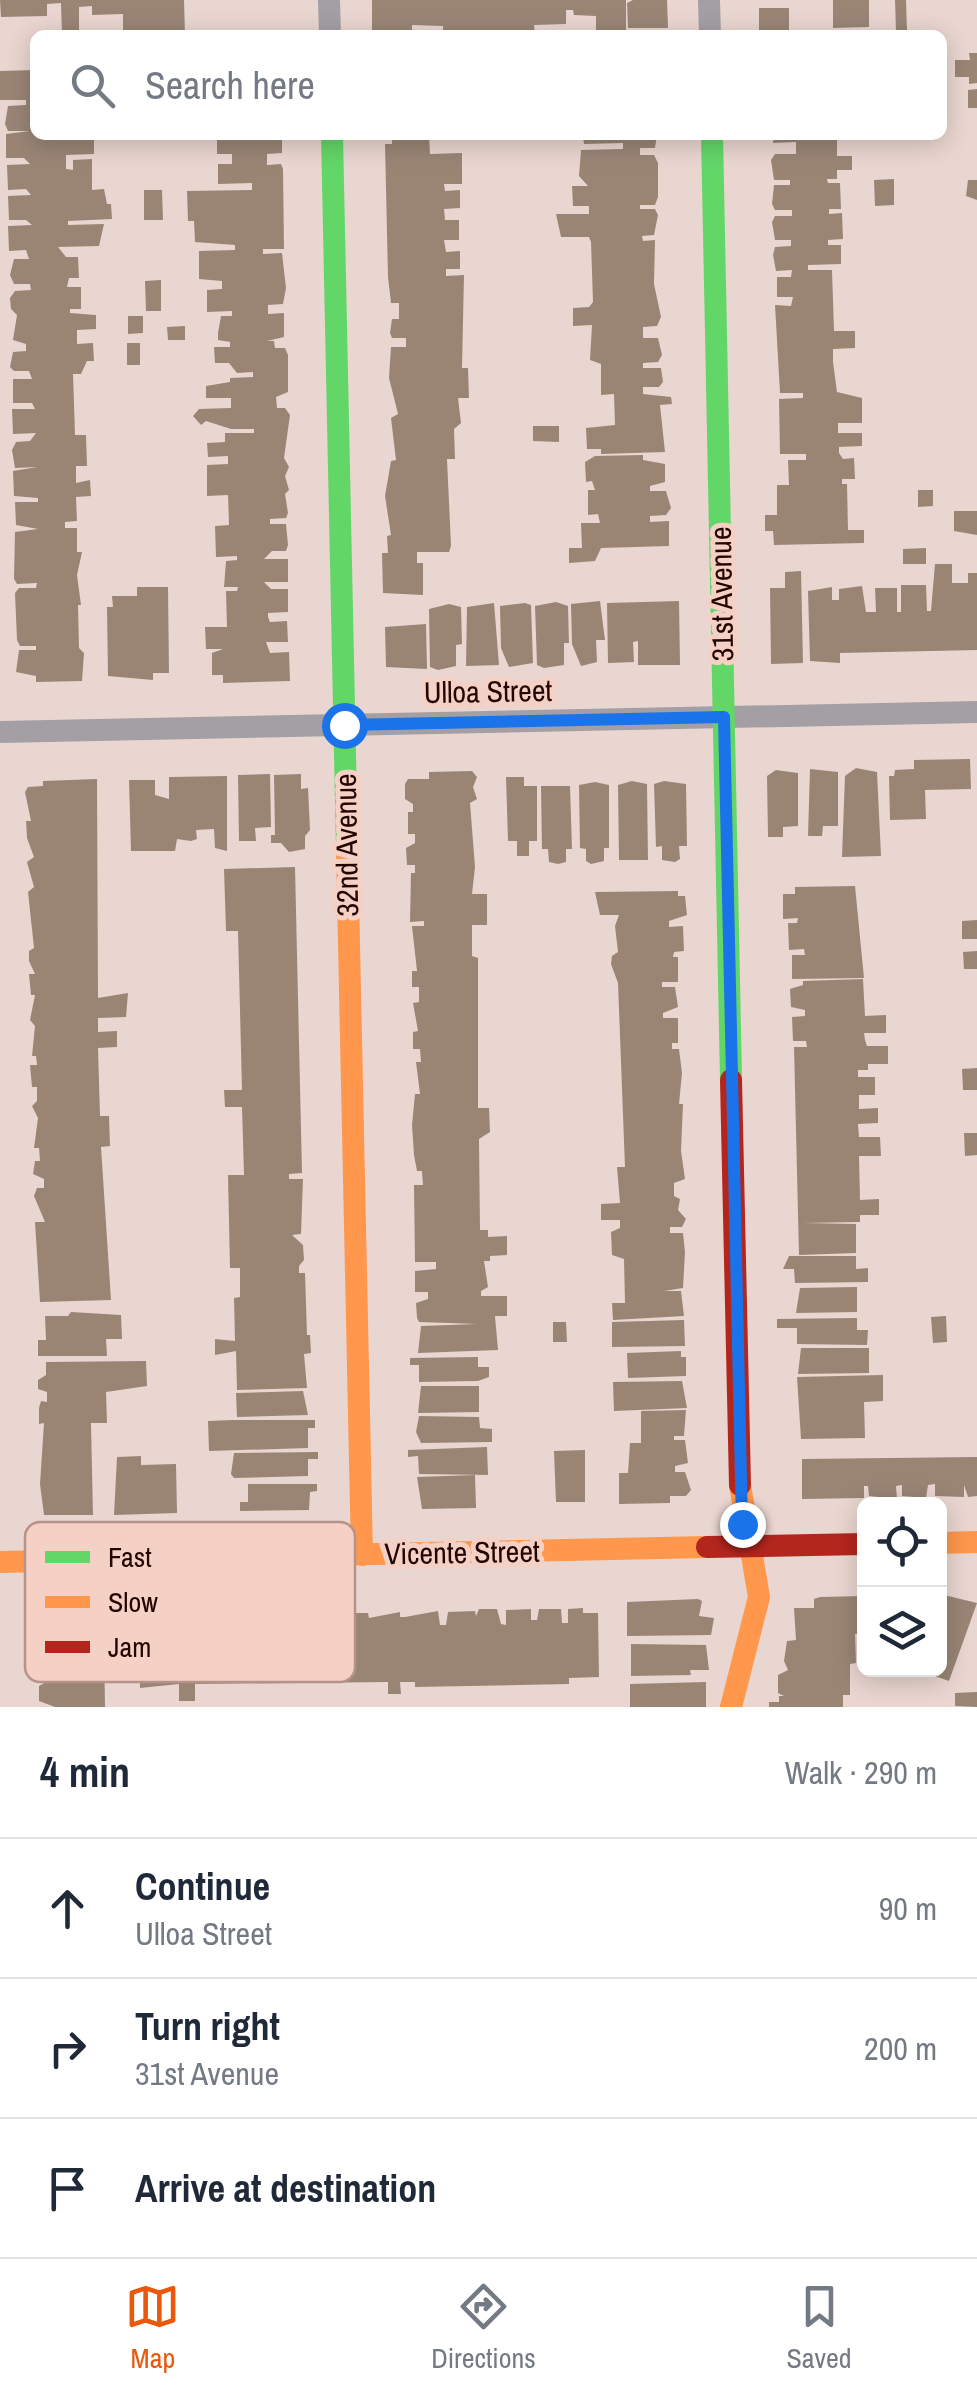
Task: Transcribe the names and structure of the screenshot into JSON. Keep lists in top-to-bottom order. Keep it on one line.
{"streets":{"street":["31st Avenue","Ulloa Street","32nd Avenue","Vicente Street"]},"crossings":[["31st Avenue","Ulloa Street"],["31st Avenue","Vicente Street"],["Ulloa Street","32nd Avenue"],["32nd Avenue","Vicente Street"]],"legend":["Fast","Slow","Jam"],"page":{"search":"Search here","heading":["4 min","Walk · 290 m"],"list":[["Continue","Ulloa Street","90 m"],["Turn right","31st Avenue","200 m"],"Arrive at destination"],"nav":["Map","Directions","Saved"]}}
